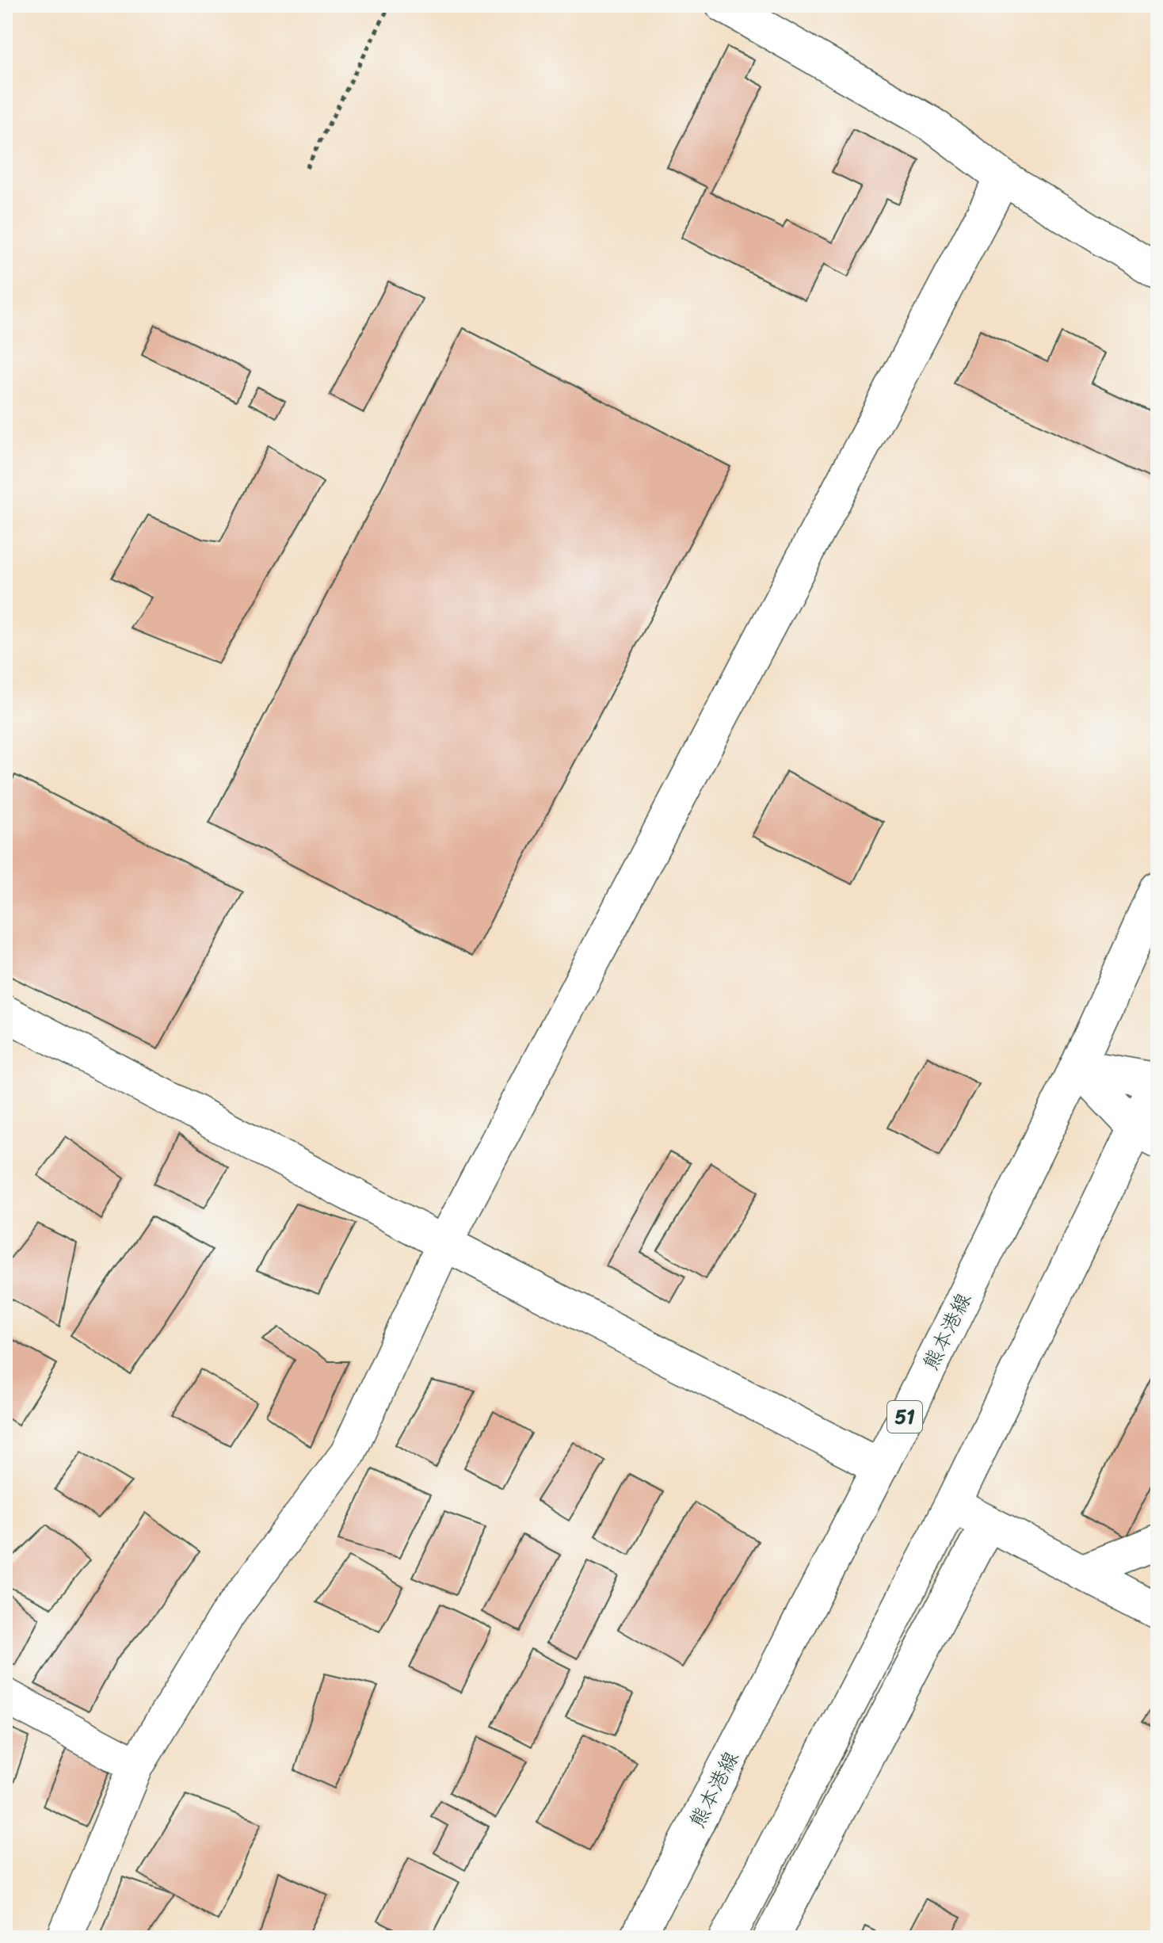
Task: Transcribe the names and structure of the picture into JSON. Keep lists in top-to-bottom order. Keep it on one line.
{"streets":{"street":["熊本港線","51"]}}
